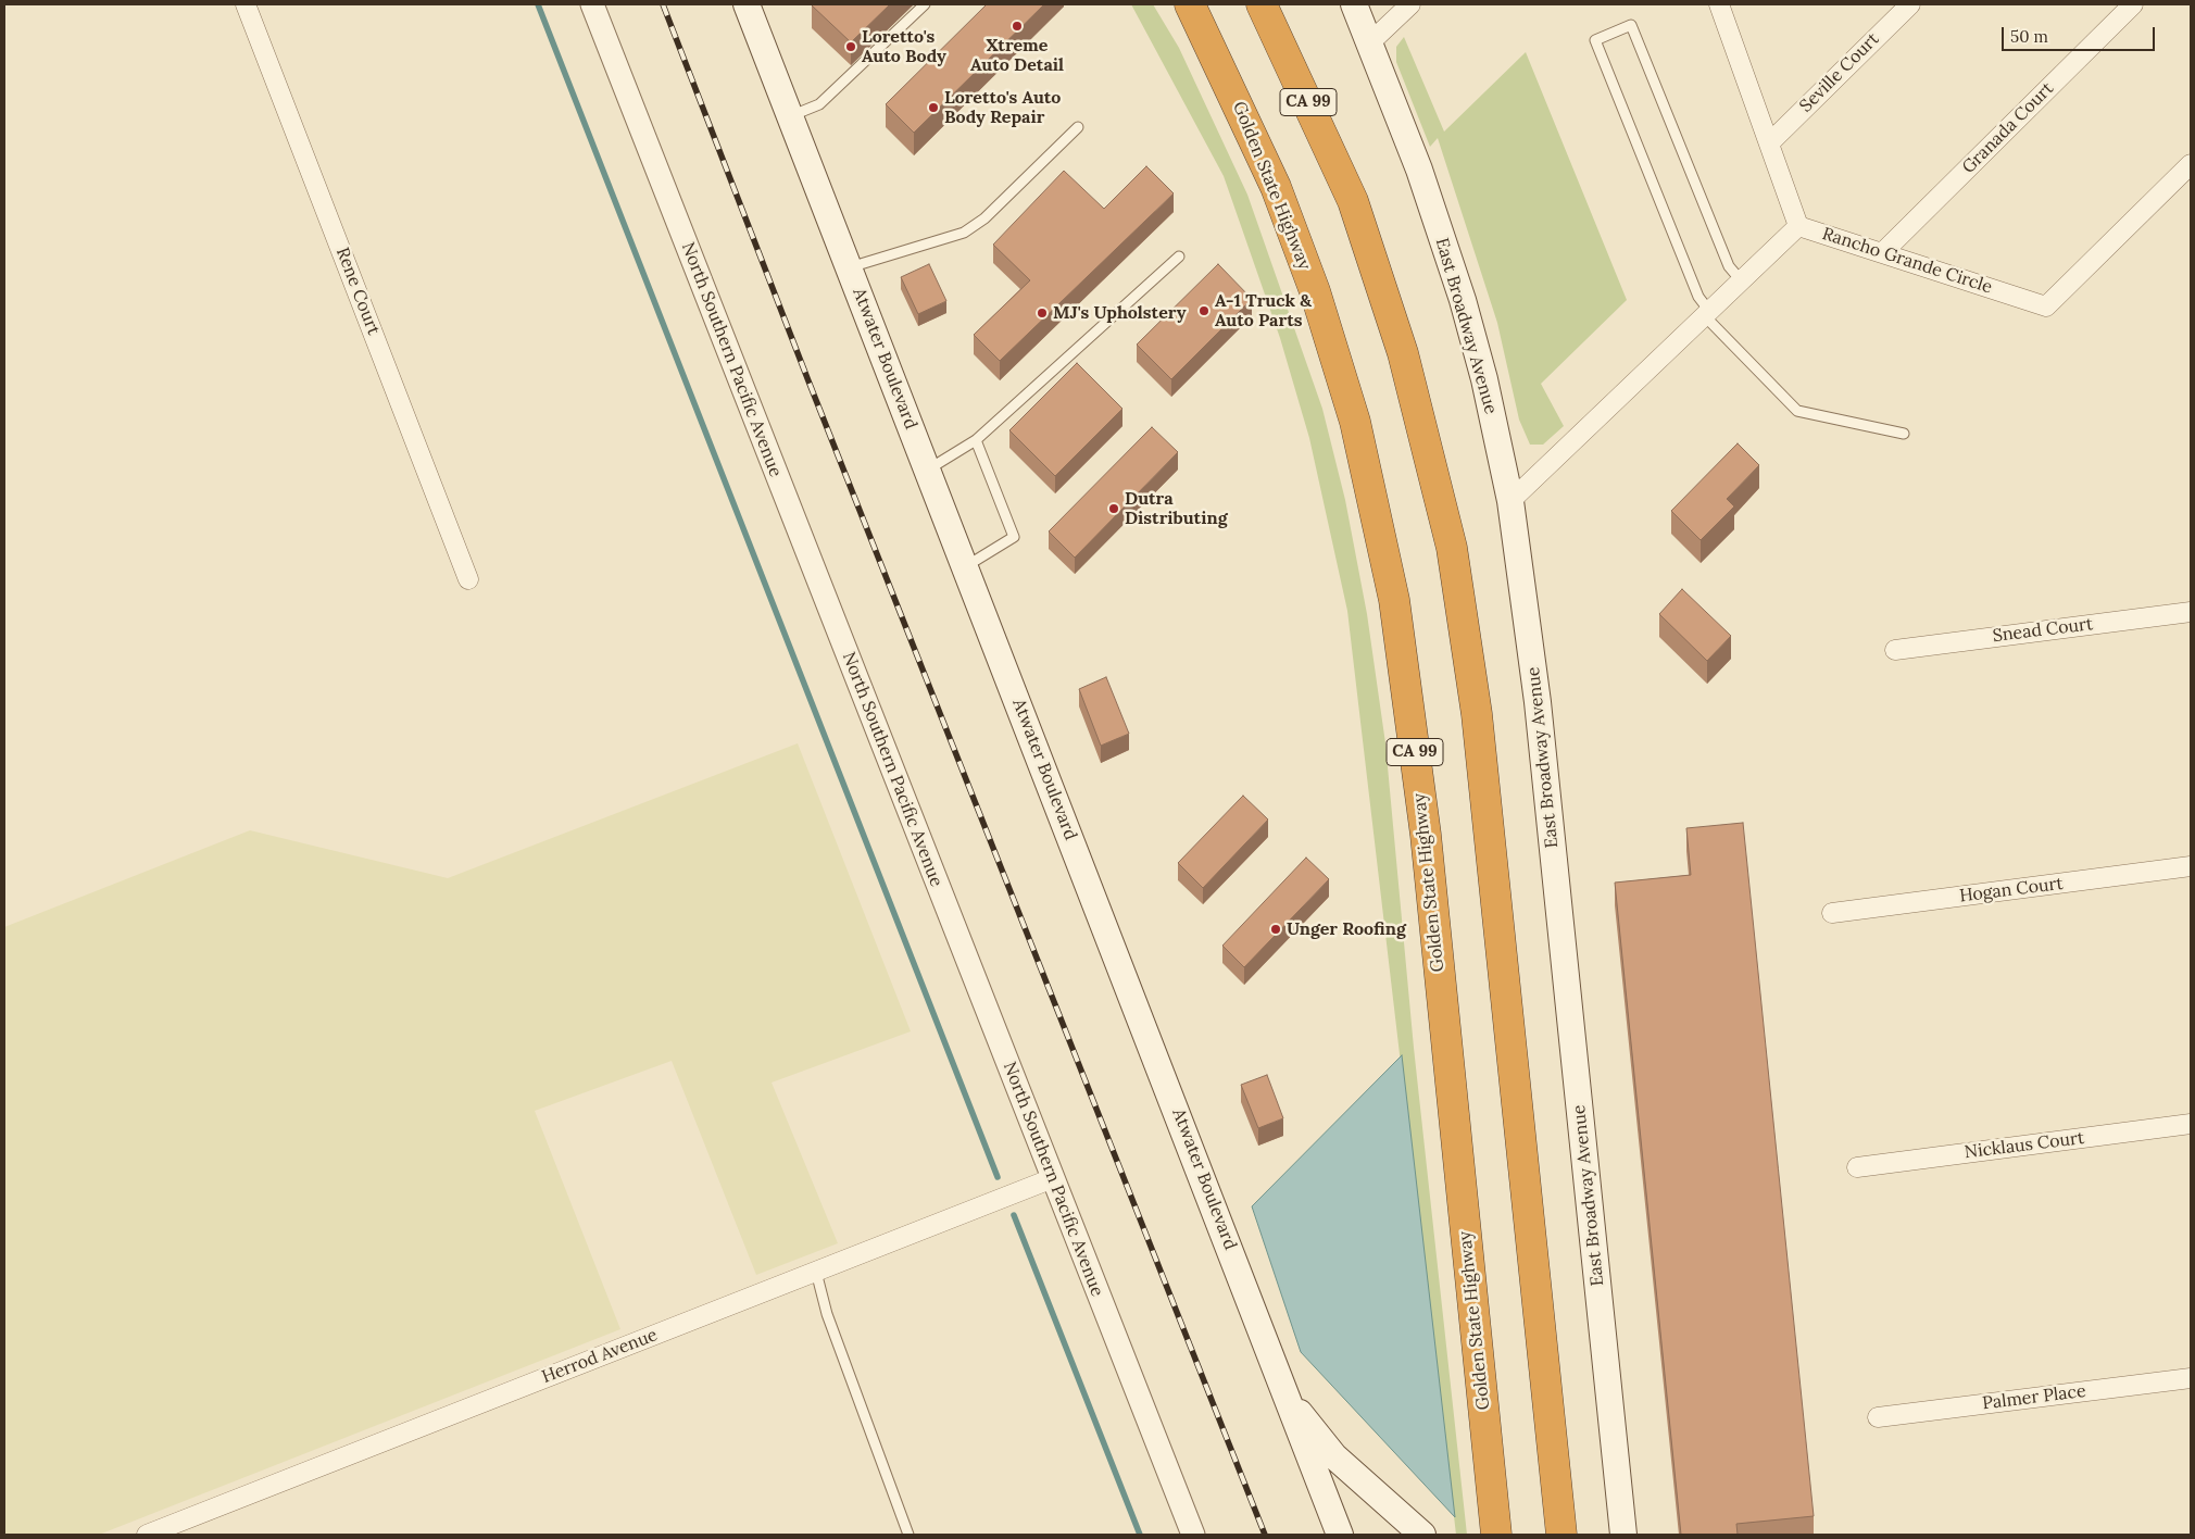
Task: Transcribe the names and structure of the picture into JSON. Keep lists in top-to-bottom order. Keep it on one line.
{"streets":{"highway":["CA 99","Golden State Highway"],"main road":["East Broadway Avenue","Atwater Boulevard"],"street":["Seville Court","Granada Court","Rancho Grande Circle","Rene Court","North Southern Pacific Avenue","Snead Court","Hogan Court","Nicklaus Court","Herrod Avenue","Palmer Place"]},"crossings":[["Seville Court","Rancho Grande Circle"],["Granada Court","Rancho Grande Circle"],["North Southern Pacific Avenue","Herrod Avenue"]],"places":["Xtreme Auto Detail","Loretto's Auto Body","Loretto's Auto Body Repair","A-1 Truck & Auto Parts","MJ's Upholstery","Dutra Distributing","Unger Roofing"],"scale_bar":"50 m"}
